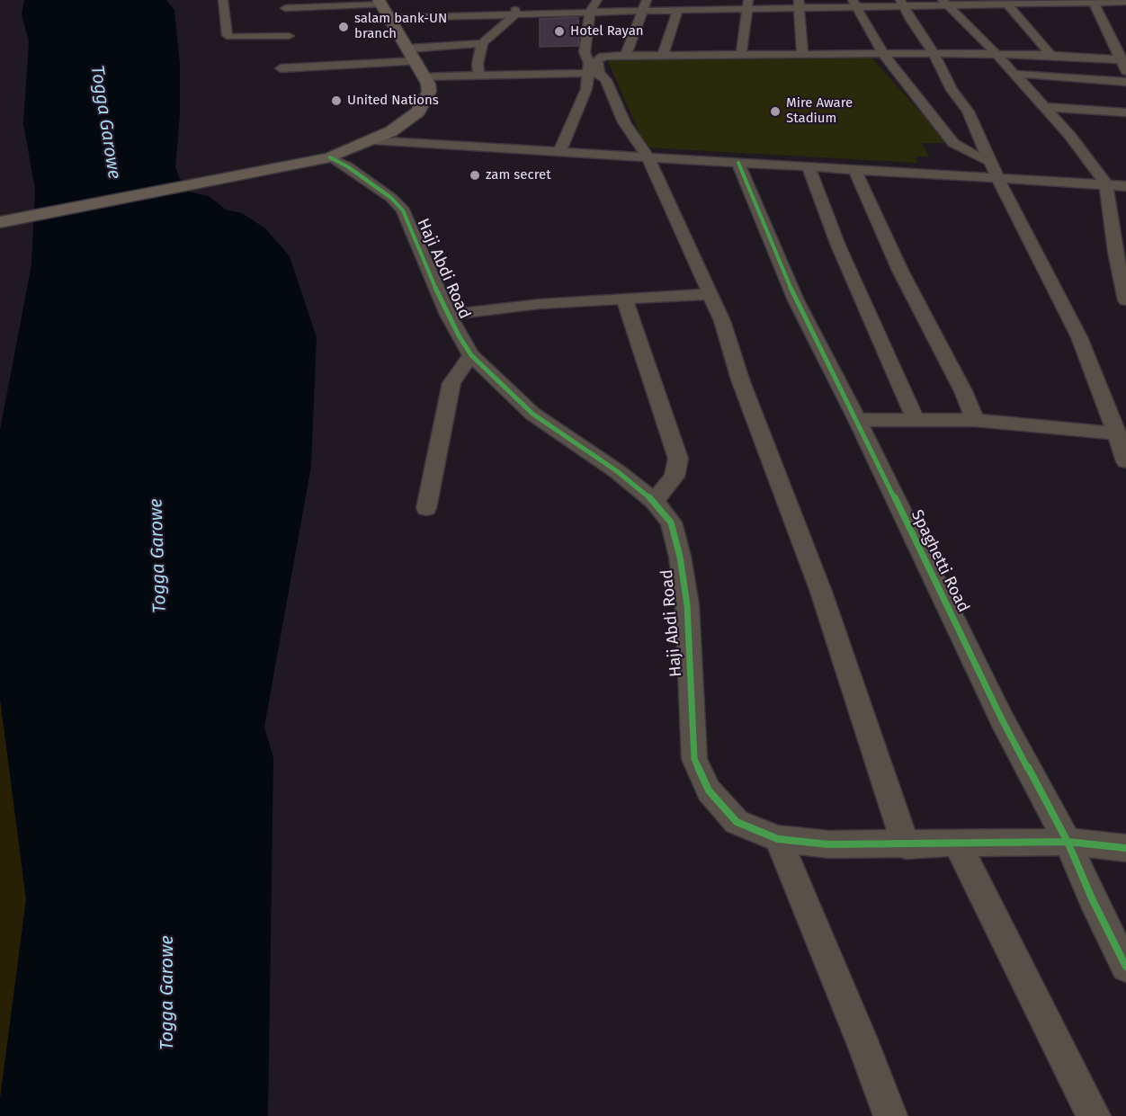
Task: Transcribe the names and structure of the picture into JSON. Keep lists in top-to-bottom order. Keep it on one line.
{"streets":{"street":["Haji Abdi Road","Spaghetti Road"]},"crossings":[["Haji Abdi Road","Spaghetti Road"]],"water":["Togga Garowe"],"places":["salam bank-UN branch","Hotel Rayan","United Nations","Mire Aware Stadium","zam secret"]}
